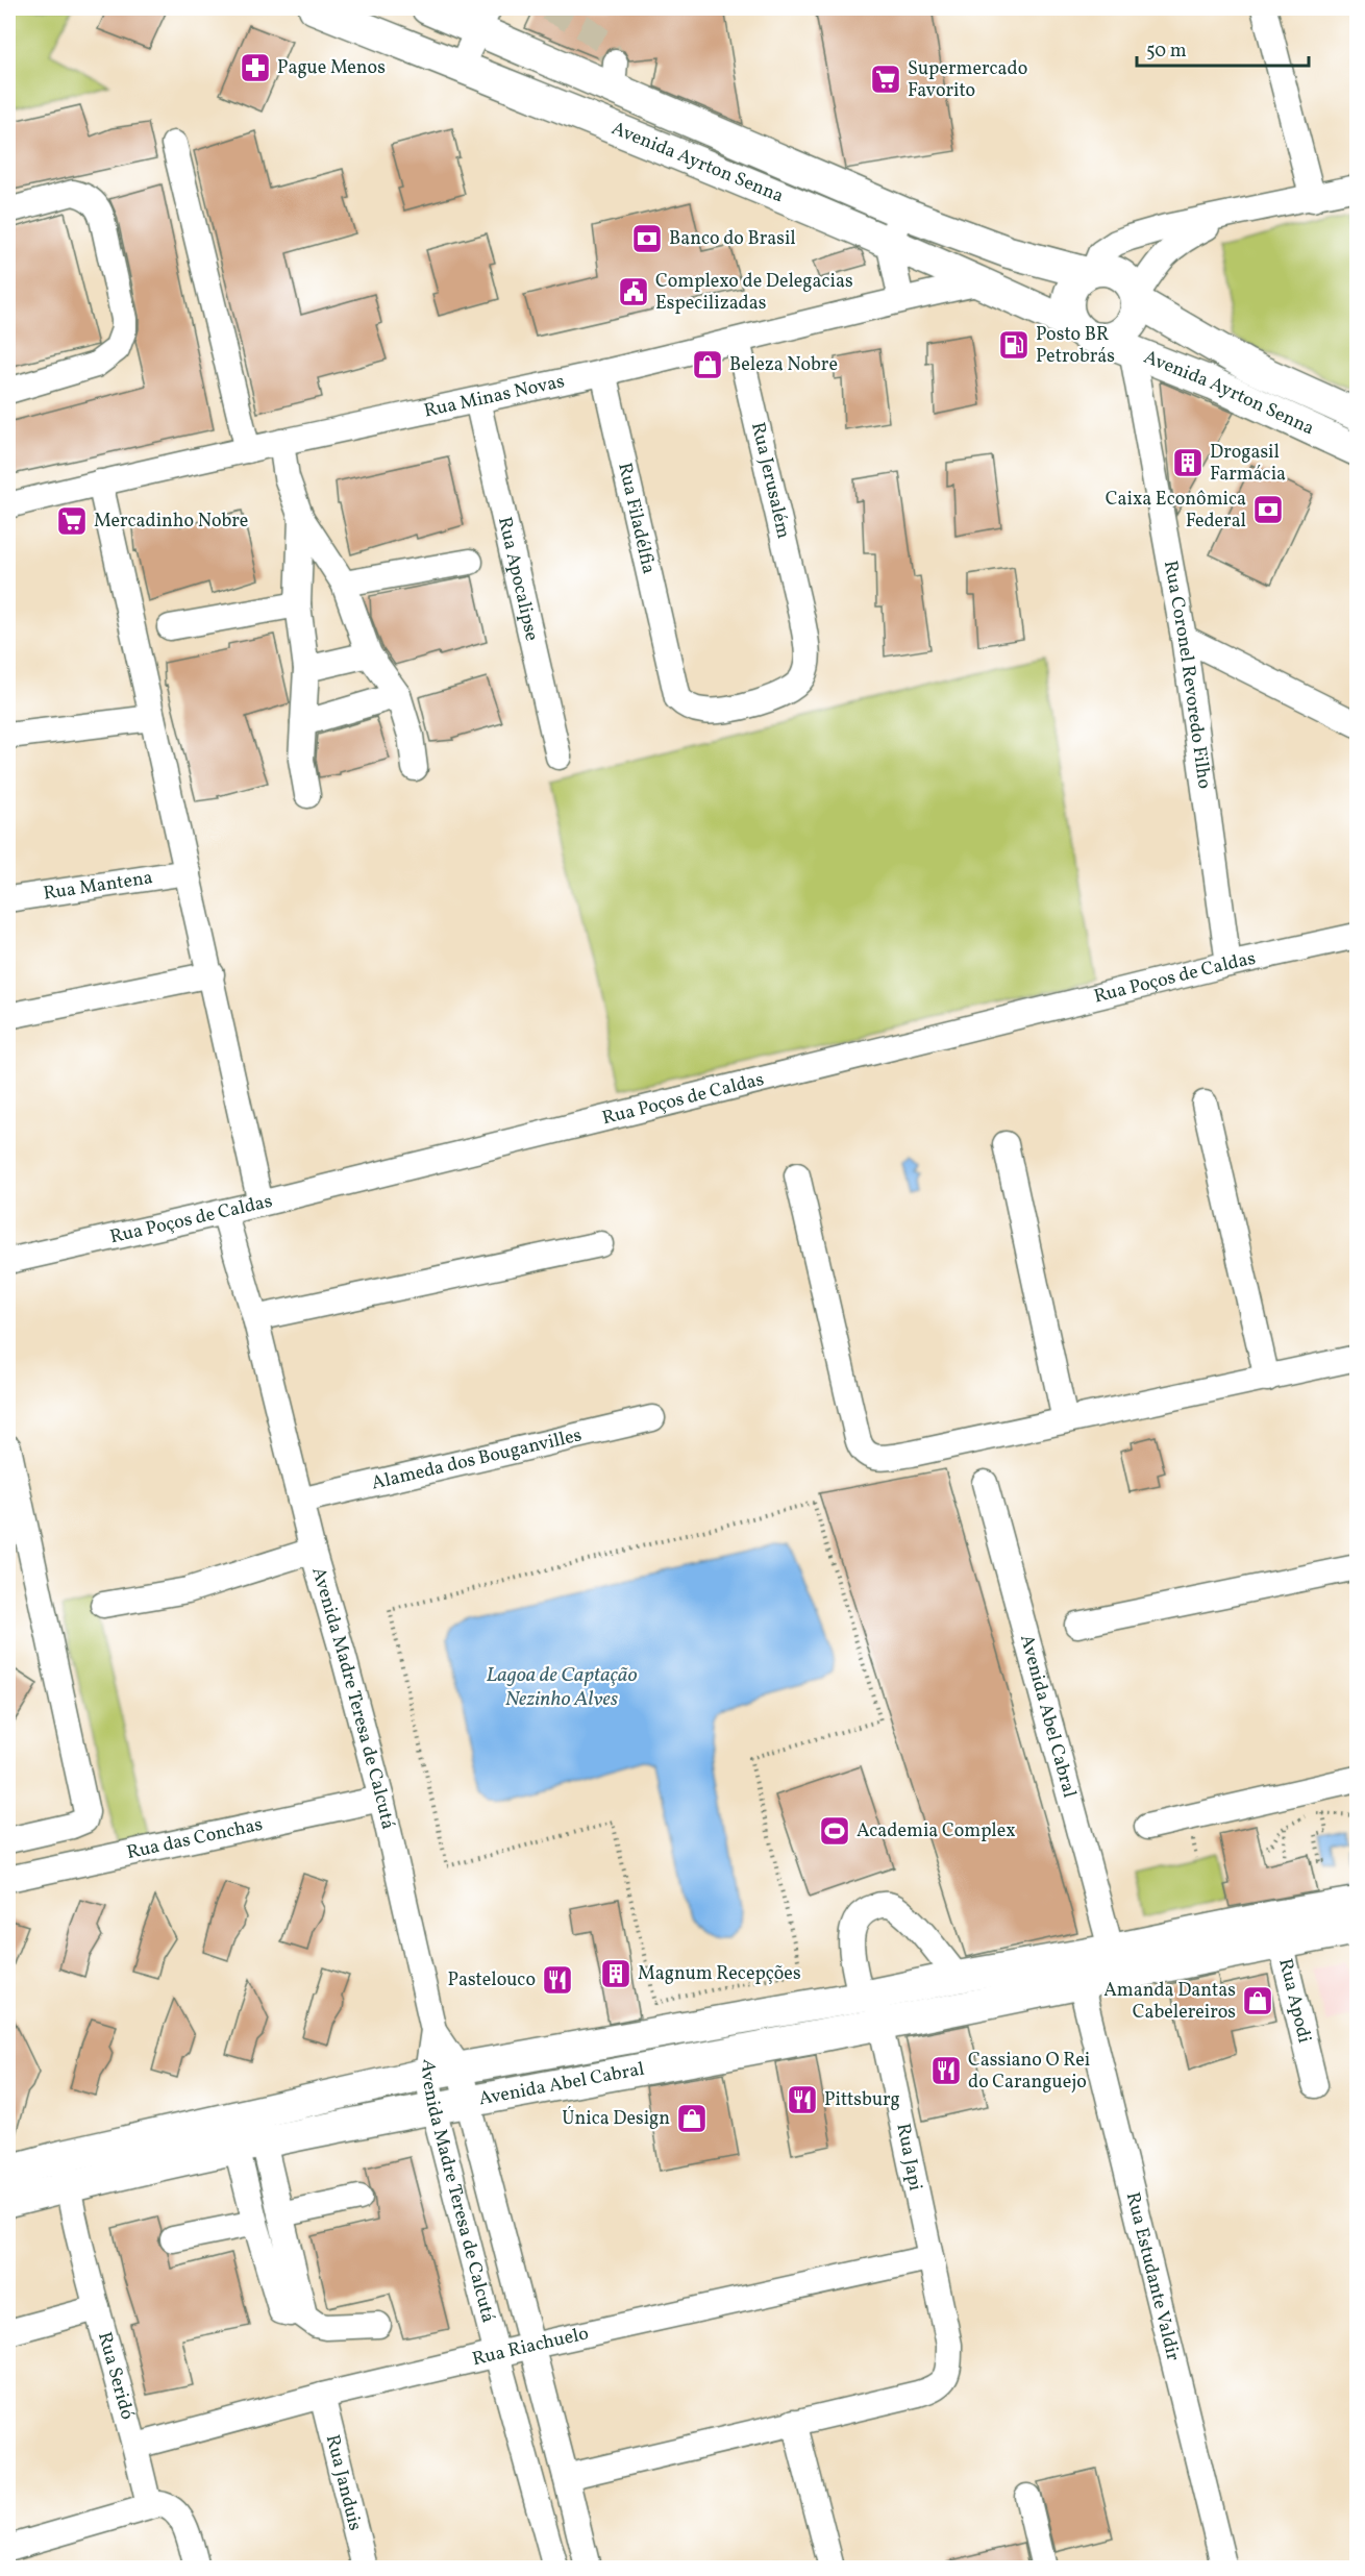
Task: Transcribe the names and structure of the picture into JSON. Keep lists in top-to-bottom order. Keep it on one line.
{"streets":{"main road":["Avenida Ayrton Senna","Avenida Abel Cabral"],"street":["Rua Minas Novas","Rua Jerusalém","Rua Filadélfia","Rua Apocalipse","Rua Coronel Revoredo Filho","Rua Mantena","Rua Poços de Caldas","Alameda dos Bouganvilles","Avenida Madre Teresa de Calcutá","Rua das Conchas","Rua Apodi","Rua Japi","Rua Estudante Valdir","Rua Riachuelo","Rua Seridó","Rua Janduis"]},"crossings":[["Avenida Ayrton Senna","Rua Minas Novas"],["Avenida Ayrton Senna","Rua Coronel Revoredo Filho"],["Rua Minas Novas","Rua Jerusalém"],["Rua Minas Novas","Rua Filadélfia"],["Rua Minas Novas","Rua Apocalipse"],["Rua Jerusalém","Rua Filadélfia"],["Rua Coronel Revoredo Filho","Rua Poços de Caldas"],["Rua Poços de Caldas","Avenida Madre Teresa de Calcutá"],["Alameda dos Bouganvilles","Avenida Madre Teresa de Calcutá"],["Avenida Madre Teresa de Calcutá","Avenida Abel Cabral"],["Avenida Madre Teresa de Calcutá","Rua das Conchas"],["Avenida Madre Teresa de Calcutá","Rua Japi"],["Avenida Madre Teresa de Calcutá","Rua Riachuelo"],["Avenida Abel Cabral","Rua Apodi"],["Avenida Abel Cabral","Rua Japi"],["Avenida Abel Cabral","Rua Estudante Valdir"],["Avenida Abel Cabral","Rua Seridó"],["Rua Japi","Rua Riachuelo"],["Rua Riachuelo","Rua Seridó"],["Rua Riachuelo","Rua Janduis"]],"water":["Lagoa de Captação Nezinho Alves"],"places":{"pharmacy":["Pague Menos"],"supermarket":["Supermercado Favorito","Mercadinho Nobre"],"bank":["Banco do Brasil","Caixa Econômica Federal"],"public building":["Complexo de Delegacias Especilizadas"],"fuel station":["Posto BR Petrobrás"],"shop":["Beleza Nobre","Amanda Dantas Cabelereiros","Única Design"],"building":["Drogasil Farmácia","Magnum Recepções"],"sports":["Academia Complex"],"restaurant":["Pastelouco","Cassiano O Rei do Caranguejo","Pittsburg"]},"scale_bar":"50 m"}
